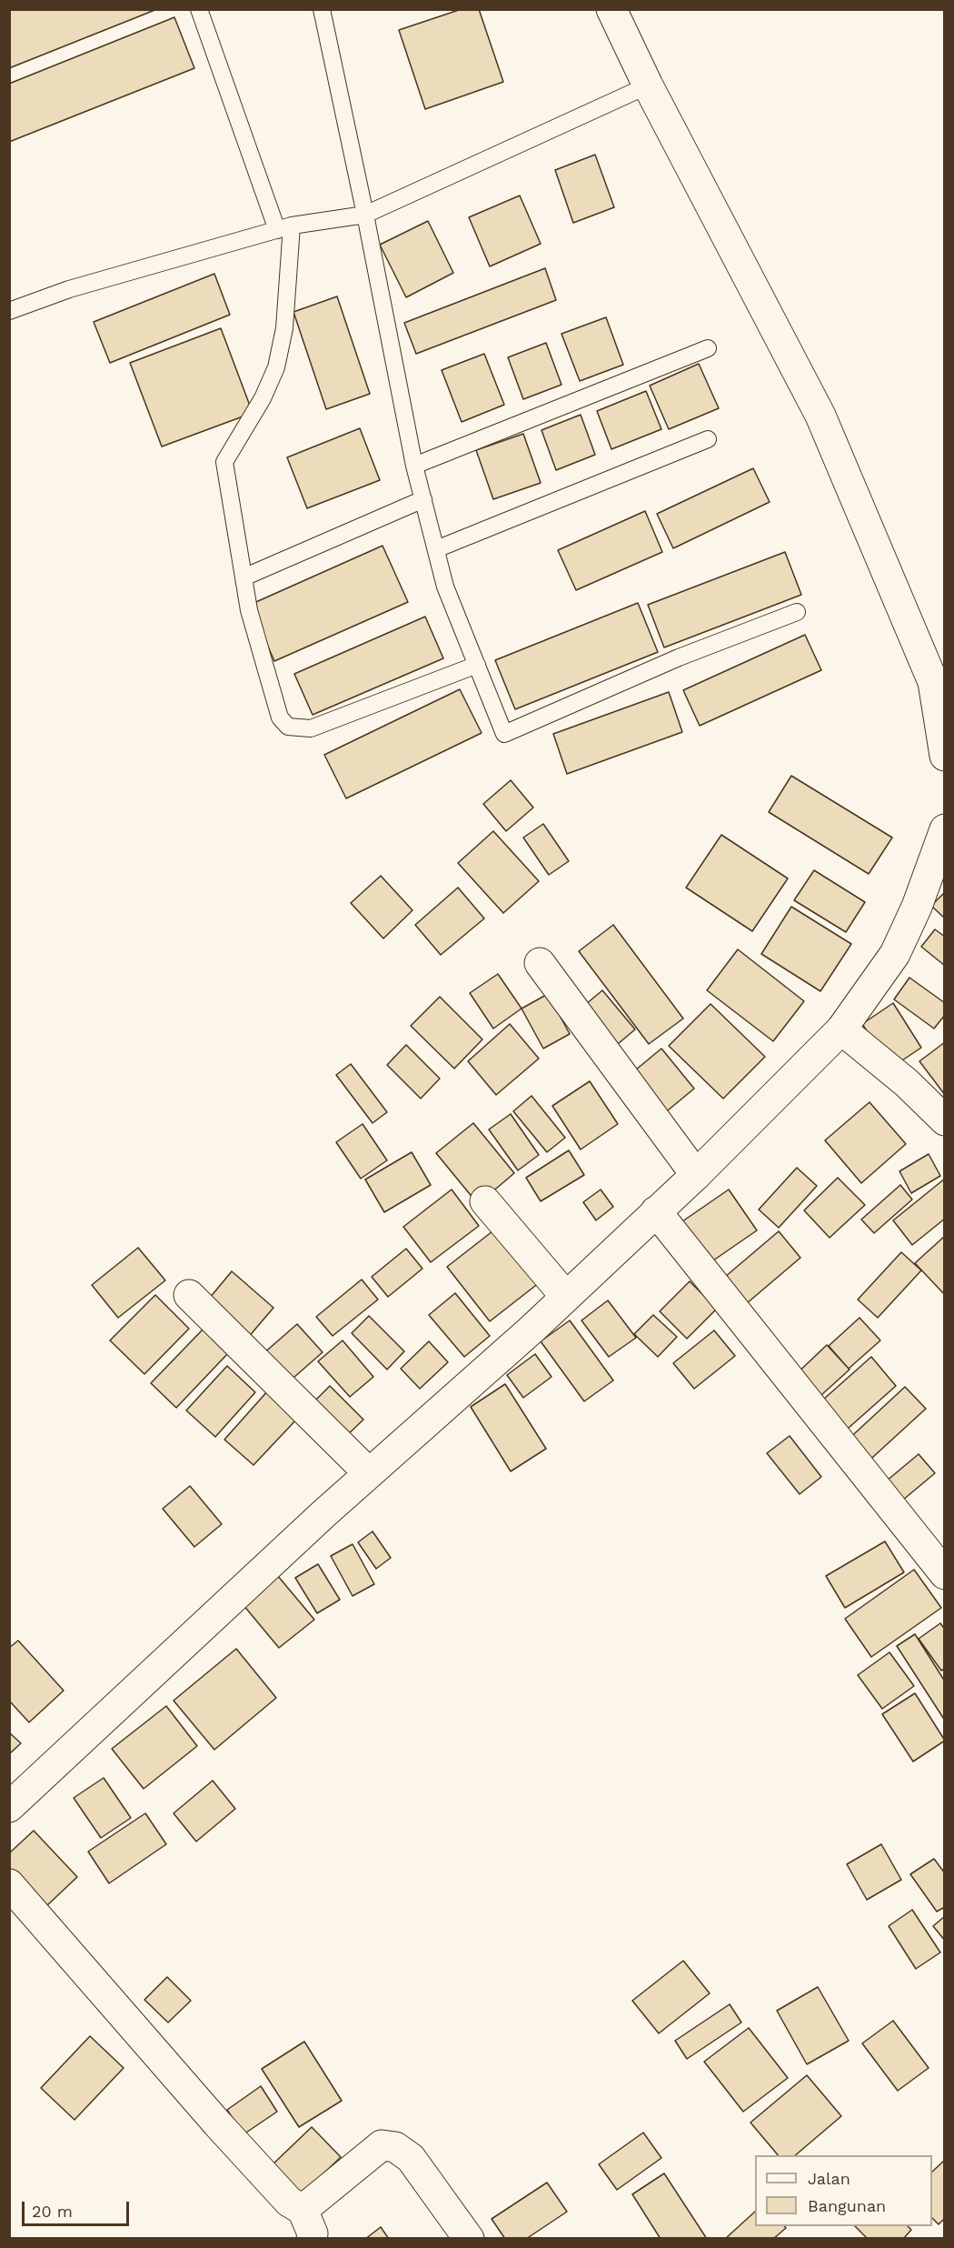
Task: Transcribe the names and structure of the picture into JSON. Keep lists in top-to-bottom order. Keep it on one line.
{"legend":["Jalan","Bangunan"],"scale_bar":"20 m"}
